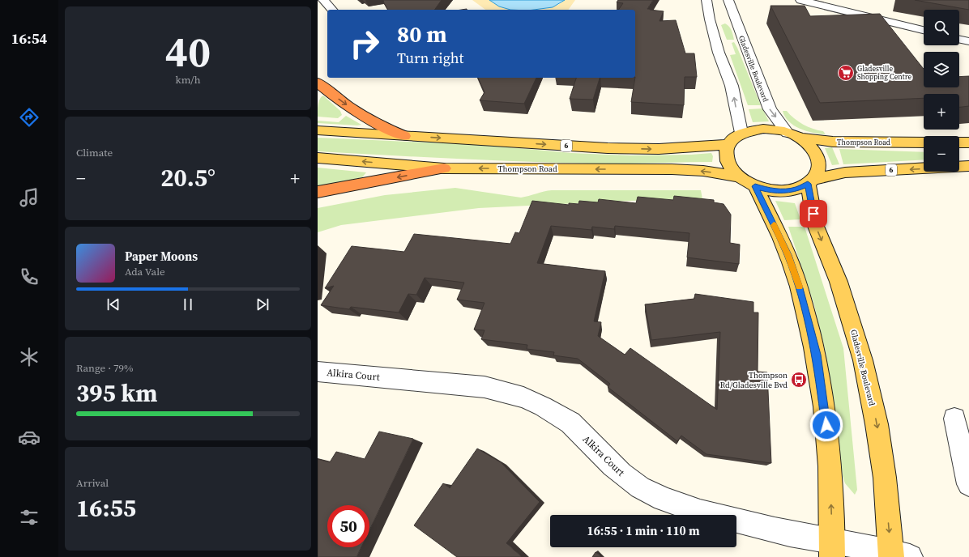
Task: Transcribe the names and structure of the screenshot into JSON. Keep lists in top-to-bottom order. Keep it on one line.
{"streets":{"main road":["Gladesville Boulevard","Thompson Road","6"],"street":["Alkira Court"]},"crossings":[["Gladesville Boulevard","Thompson Road"],["Gladesville Boulevard","6"],["Gladesville Boulevard","Alkira Court"],["Thompson Road","6"]],"places":{"supermarket":["Gladesville Shopping Centre"],"bus stop":["Thompson Rd/Gladesville Bvd"]},"page":{"tabs":"16:54","tile":[["40","km/h"],"Climate",["Range · 79%","395 km"],["Arrival","16:55"]],"map_buttons":["+","−"],"turn":["80 m","Turn right"],"heat":["−","20.5°","+"],"song":["Paper Moons","Ada Vale"],"limit":"50","trip":"16:55 · 1 min · 110 m"}}
